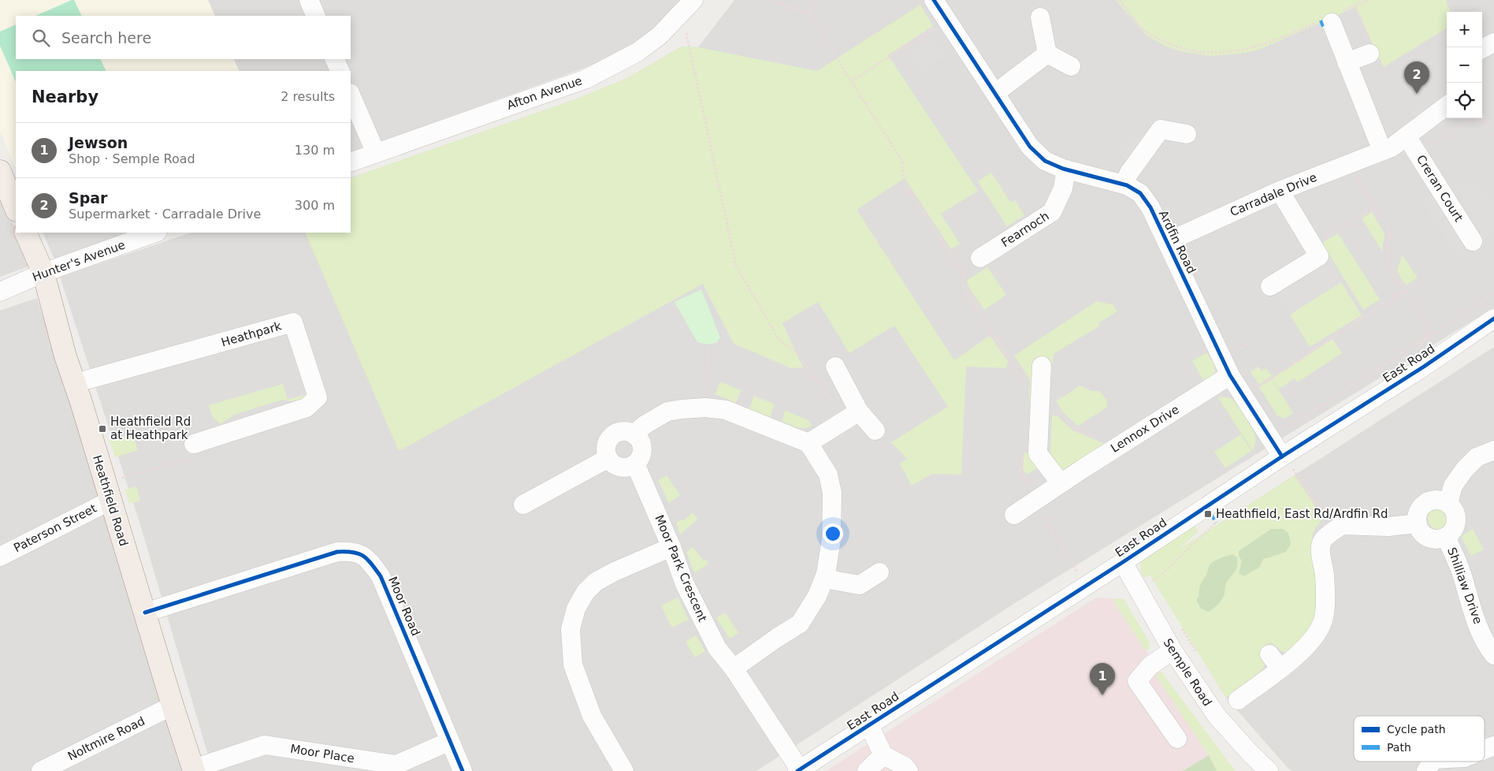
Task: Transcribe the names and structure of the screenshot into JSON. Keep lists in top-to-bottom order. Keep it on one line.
{"streets":{"main road":["Heathfield Road"],"street":["Afton Avenue","Creran Court","Carradale Drive","Fearnoch","Ardfin Road","Hunter's Avenue","Heathpark","East Road","Lennox Drive","Paterson Street","Moor Park Crescent","Shilliaw Drive","Moor Road","Semple Road","Noltmire Road","Moor Place"]},"crossings":[["Creran Court","Carradale Drive"],["Carradale Drive","Ardfin Road"],["Fearnoch","Ardfin Road"],["Ardfin Road","East Road"],["Ardfin Road","Lennox Drive"],["Hunter's Avenue","Heathfield Road"],["Heathpark","Heathfield Road"],["East Road","Moor Park Crescent"],["East Road","Semple Road"],["Heathfield Road","Paterson Street"],["Heathfield Road","Moor Road"],["Heathfield Road","Noltmire Road"],["Heathfield Road","Moor Place"],["Moor Road","Moor Place"]],"places":{"transit":["Heathfield Rd at Heathpark","Heathfield, East Rd/Ardfin Rd"]},"legend":["Cycle path","Path"],"page":{"map_buttons":["+","−"],"search":"Search here","pins":["2","1"],"heading":["Nearby","2 results"],"list":[{"mark":"1","name":"Jewson","note":"Shop · Semple Road","value":"130 m"},{"mark":"2","name":"Spar","note":"Supermarket · Carradale Drive","value":"300 m"}]}}
